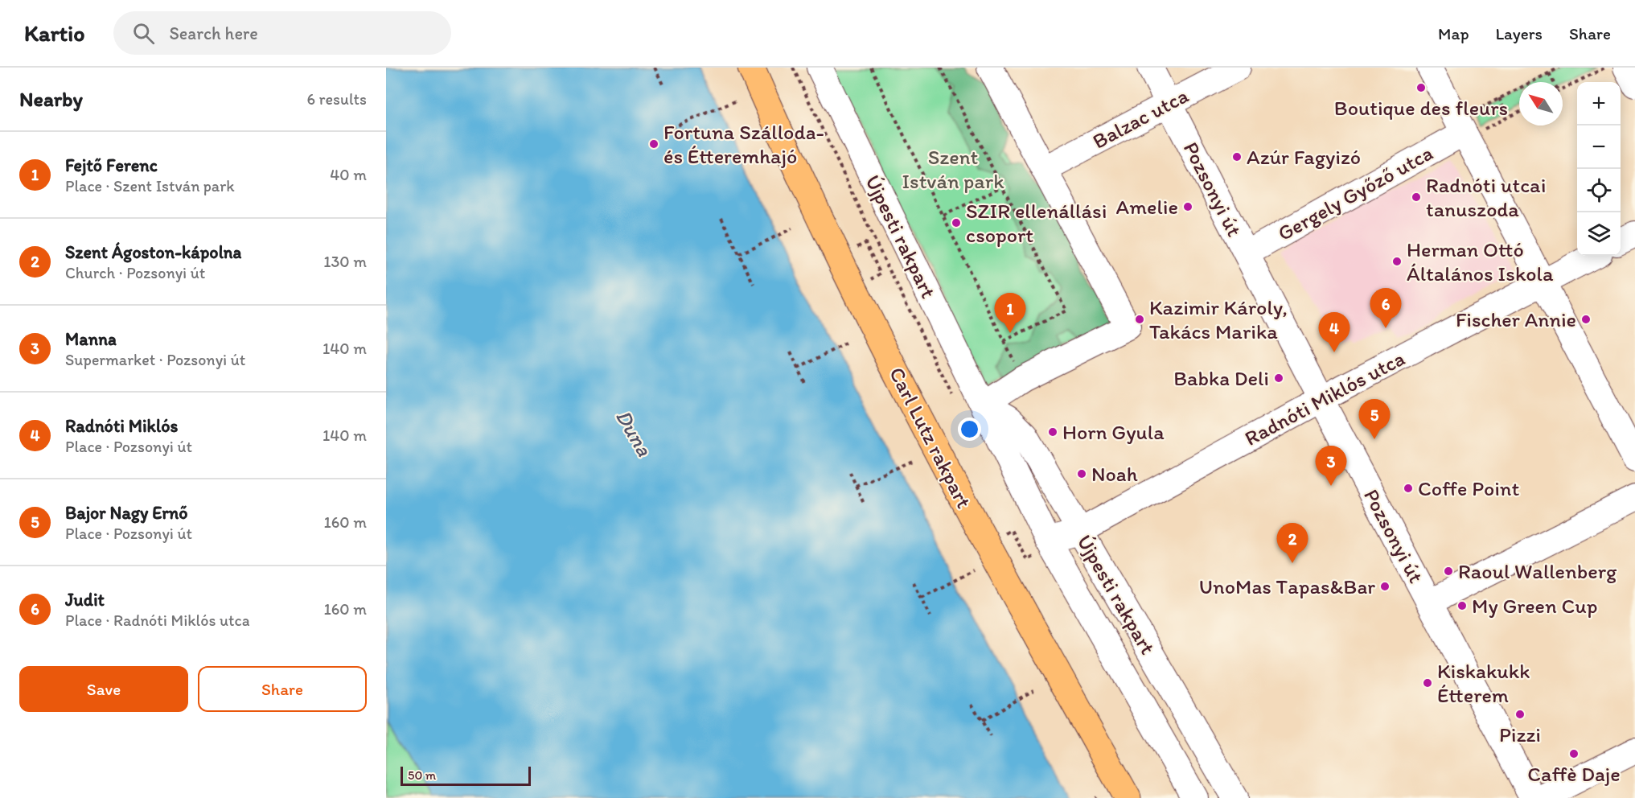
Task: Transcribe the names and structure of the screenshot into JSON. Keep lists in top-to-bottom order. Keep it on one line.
{"streets":{"main road":["Carl Lutz rakpart"],"street":["Balzac utca","Pozsonyi út","Gergely Győző utca","Újpesti rakpart","Radnóti Miklós utca"]},"crossings":[["Balzac utca","Pozsonyi út"],["Pozsonyi út","Gergely Győző utca"],["Pozsonyi út","Radnóti Miklós utca"],["Újpesti rakpart","Radnóti Miklós utca"]],"water":["Duna"],"parks":["Szent István park"],"places":["Boutique des fleurs","Fortuna Szálloda- és Étteremhajó","Azúr Fagyizó","Radnóti utcai tanuszoda","Amelie","SZIR ellenállási csoport","Herman Ottó Általános Iskola","Kazimir Károly, Takács Marika","Fischer Annie","Babka Deli","Horn Gyula","Noah","Coffe Point","Raoul Wallenberg","UnoMas Tapas&Bar","My Green Cup","Kiskakukk Étterem","Pizzi","Caffè Daje"],"scale_bar":"50 m","north":"top left","page":{"header":"Kartio","search":"Search here","nav":["Map","Layers","Share"],"heading":["Nearby","6 results"],"map_buttons":["+","−"],"list":[{"mark":"1","name":"Fejtő Ferenc","note":"Place · Szent István park","value":"40 m"},{"mark":"2","name":"Szent Ágoston-kápolna","note":"Church · Pozsonyi út","value":"130 m"},{"mark":"3","name":"Manna","note":"Supermarket · Pozsonyi út","value":"140 m"},{"mark":"4","name":"Radnóti Miklós","note":"Place · Pozsonyi út","value":"140 m"},{"mark":"5","name":"Bajor Nagy Ernő","note":"Place · Pozsonyi út","value":"160 m"},{"mark":"6","name":"Judit","note":"Place · Radnóti Miklós utca","value":"160 m"}],"pins":["6","1","4","5","3","2"],"buttons":["Save","Share"],"scale":"50 m"}}
